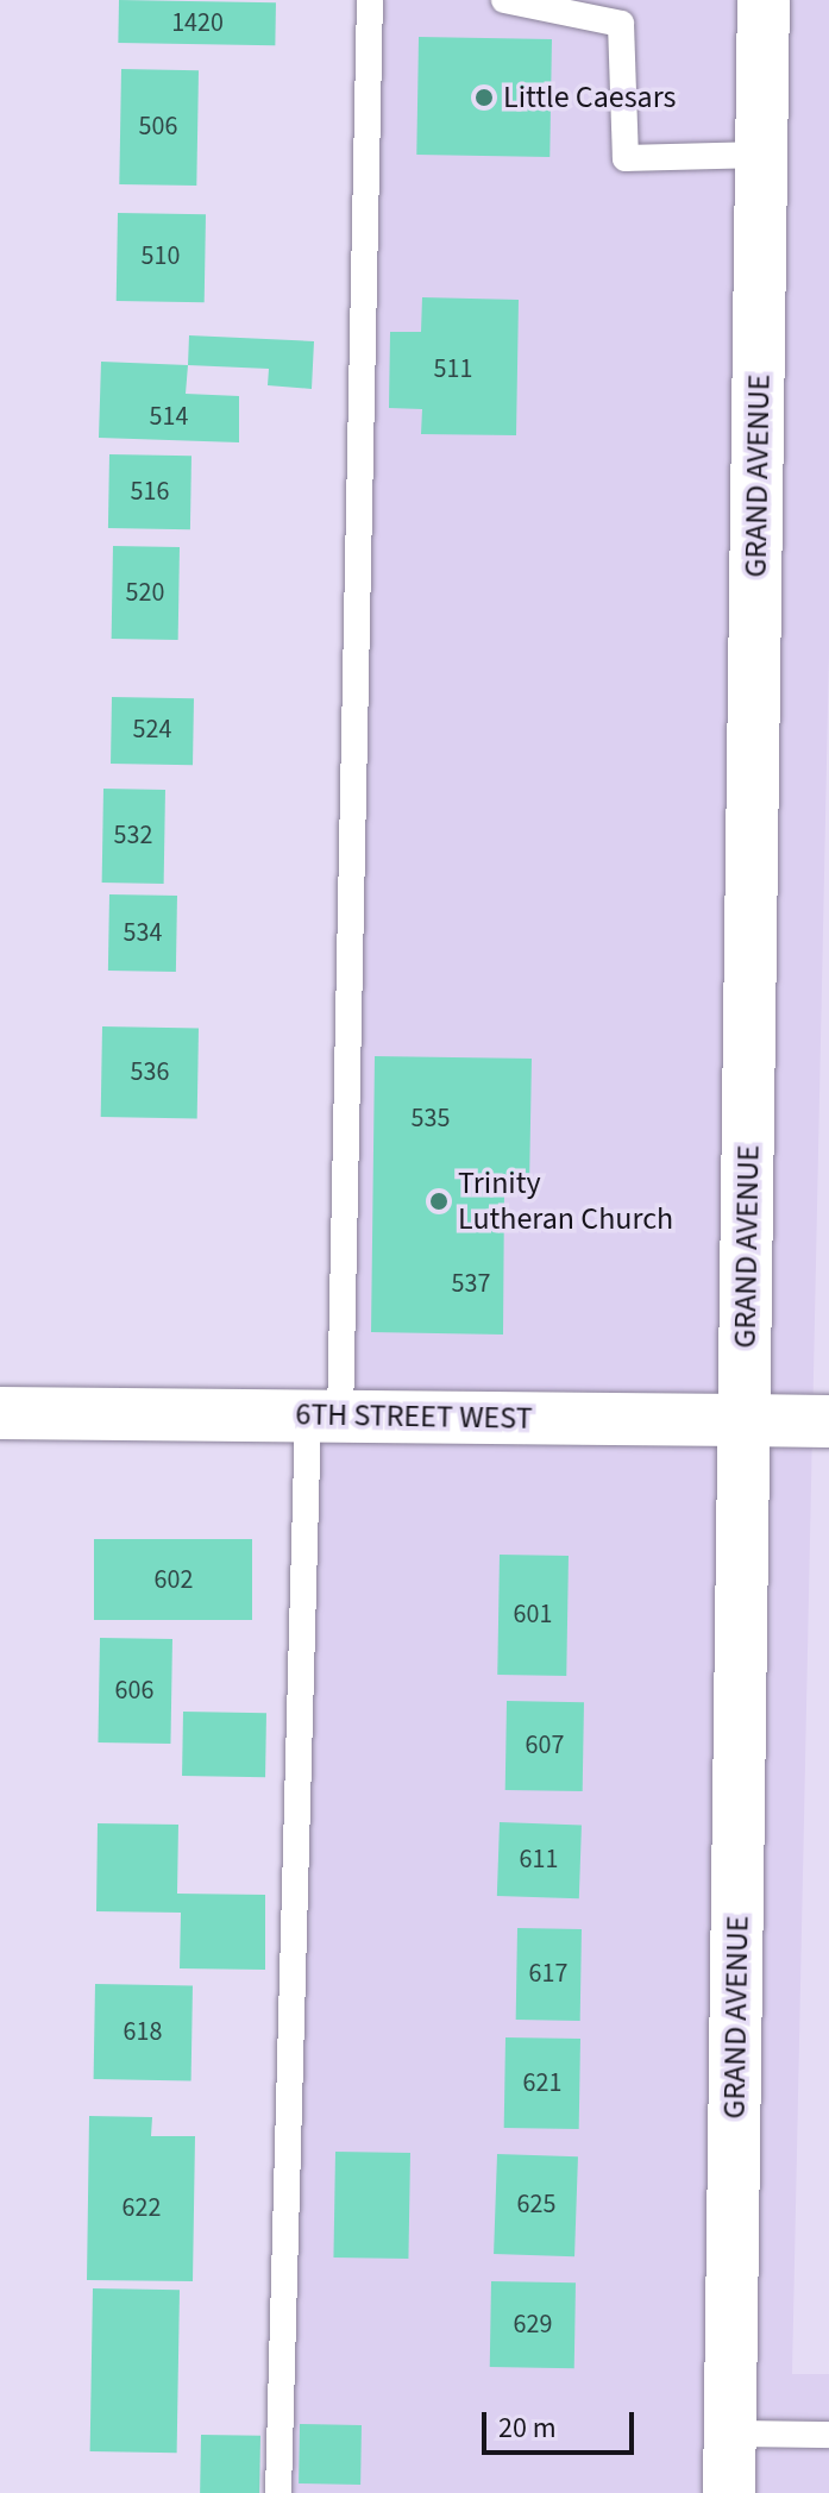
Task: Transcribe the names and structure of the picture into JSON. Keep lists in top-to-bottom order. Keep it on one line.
{"streets":{"main road":["GRAND AVENUE","6TH STREET WEST"]},"crossings":[["GRAND AVENUE","6TH STREET WEST"]],"places":["Little Caesars","Trinity Lutheran Church"],"house_numbers":["1420","506","510","511","514","516","520","524","532","534","536","535","537","602","601","606","607","611","617","618","621","625","622","629"],"scale_bar":"20 m"}
